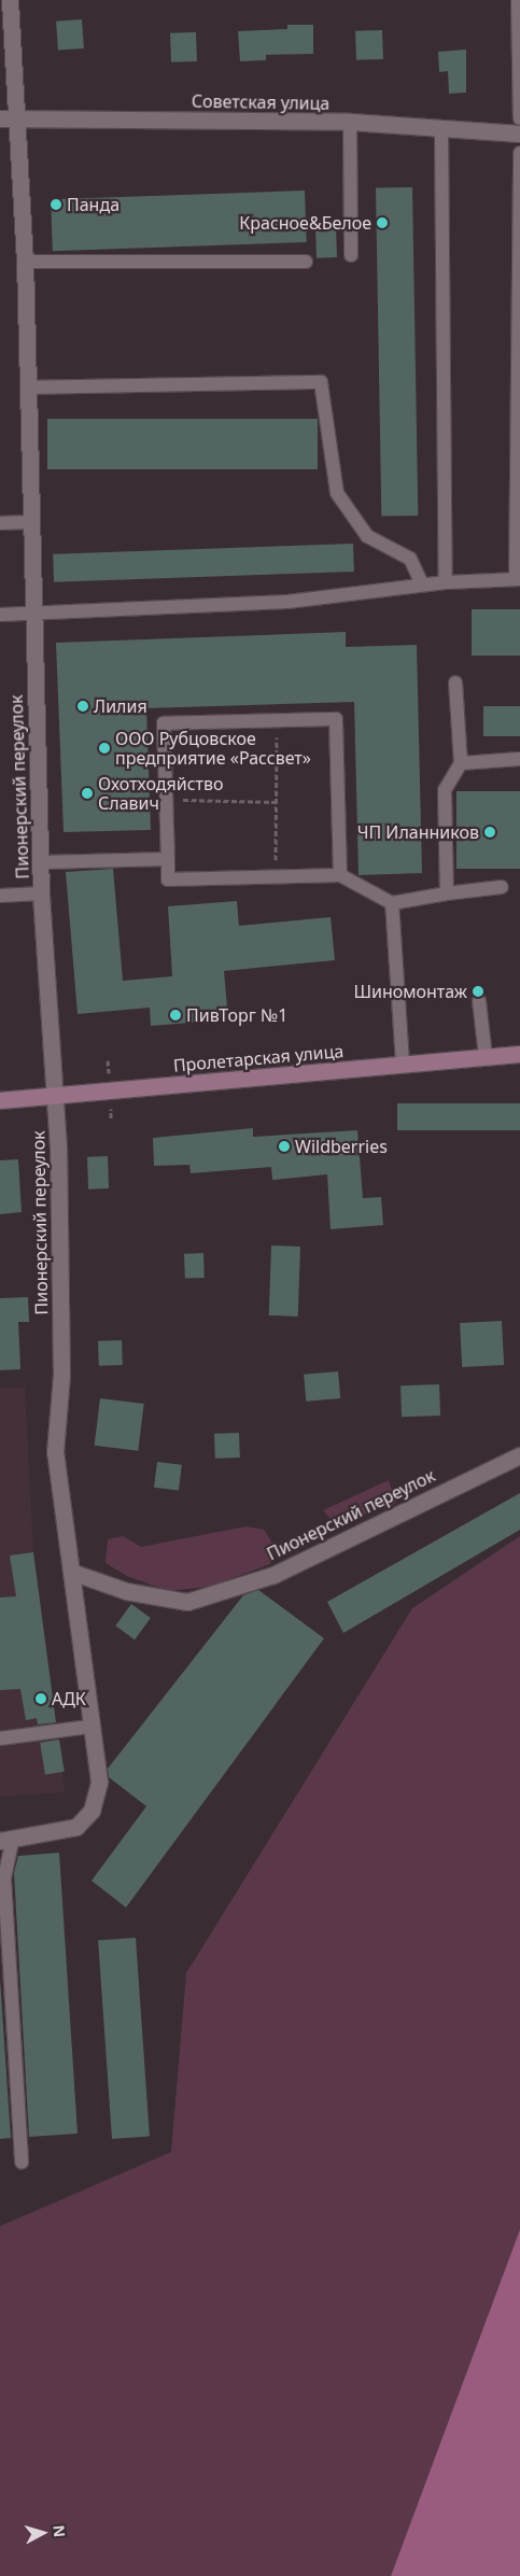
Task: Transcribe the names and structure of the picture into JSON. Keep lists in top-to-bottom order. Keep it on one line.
{"streets":{"main road":["Пролетарская улица"],"street":["Советская улица","Пионерский переулок"]},"crossings":[["Советская улица","Пионерский переулок"],["Пионерский переулок","Пролетарская улица"]],"places":["Панда","Красное&Белое","Лилия","ООО Рубцовское предприятие «Рассвет»","Охотходяйство Славич","ЧП Иланников","Шиномонтаж","ПивТорг №1","Wildberries","АДК"],"north":"right"}
